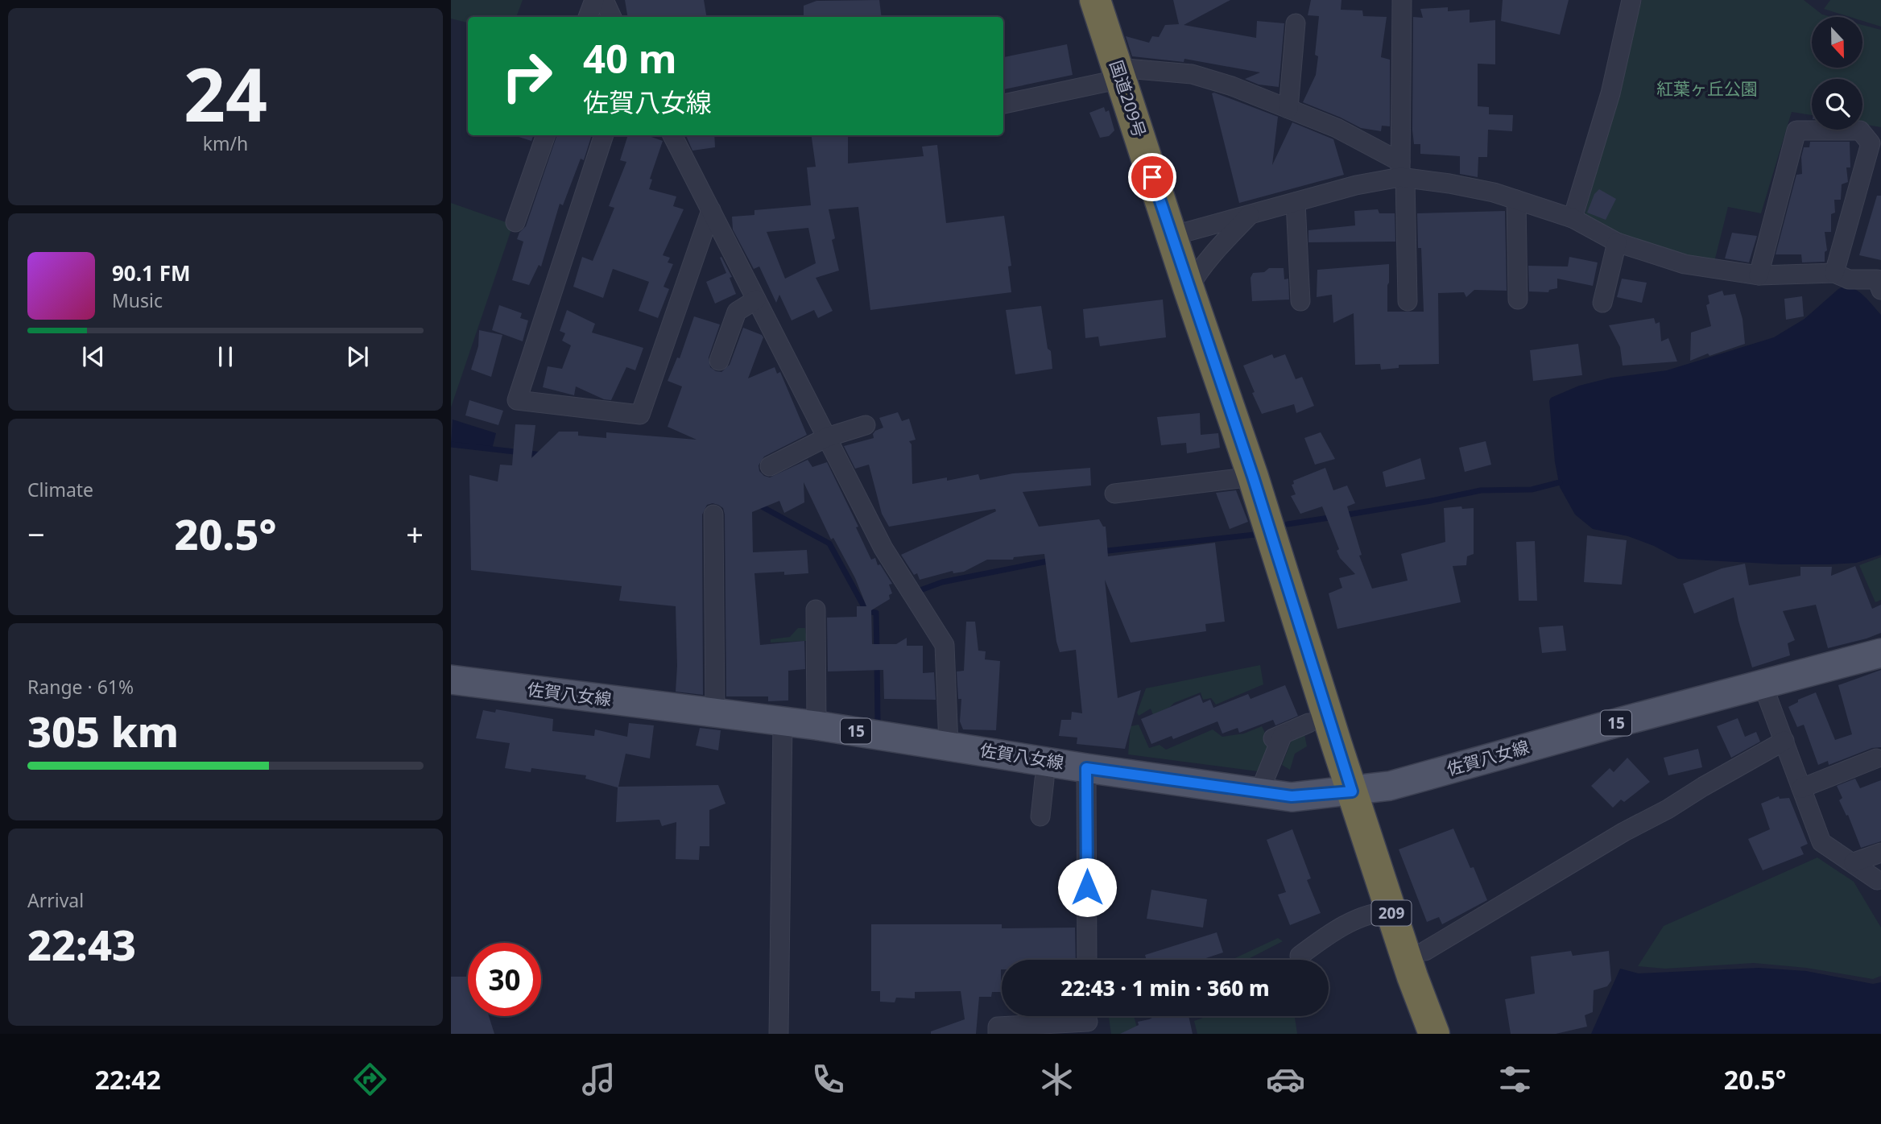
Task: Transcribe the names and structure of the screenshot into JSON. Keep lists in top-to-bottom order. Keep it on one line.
{"streets":{"highway":["国道209号","209"],"main road":["佐賀八女線","15"]},"crossings":[["国道209号","佐賀八女線"]],"parks":["紅葉ヶ丘公園"],"north":"bottom","page":{"tile":[["24","km/h"],"Climate",["Range · 61%","305 km"],["Arrival","22:43"]],"turn":["40 m","佐賀八女線"],"song":["90.1 FM","Music"],"heat":["−","20.5°","+"],"limit":"30","trip":"22:43 · 1 min · 360 m","tabs":["22:42","20.5°"]}}
